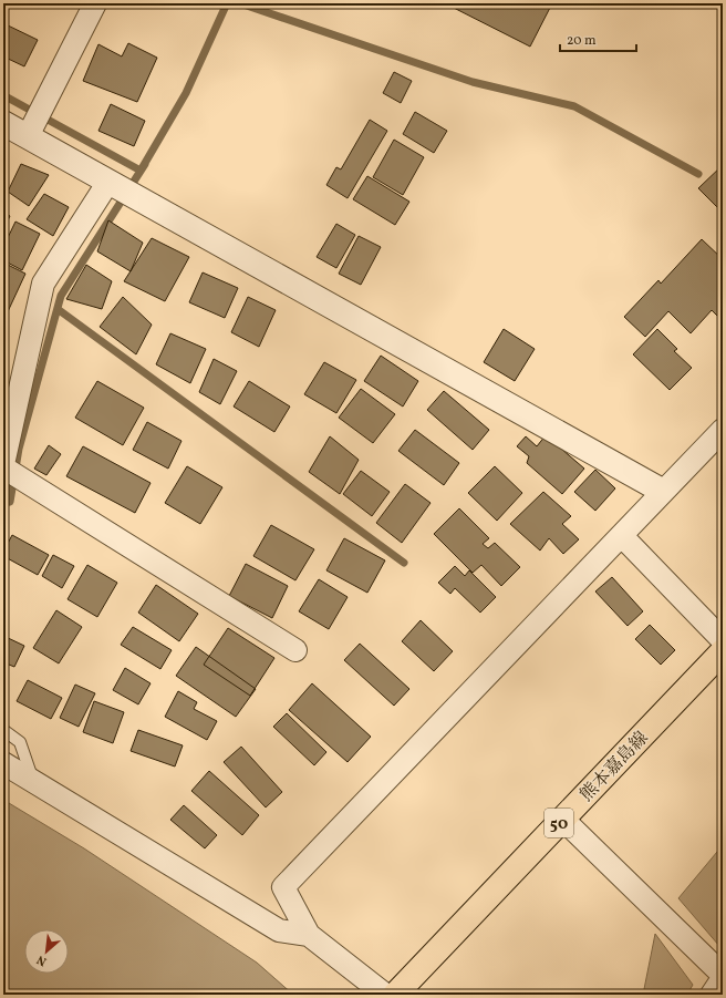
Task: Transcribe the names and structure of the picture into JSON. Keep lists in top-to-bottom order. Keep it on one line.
{"streets":{"main road":["熊本嘉島線","50"]},"scale_bar":"20 m","north":"bottom left"}
